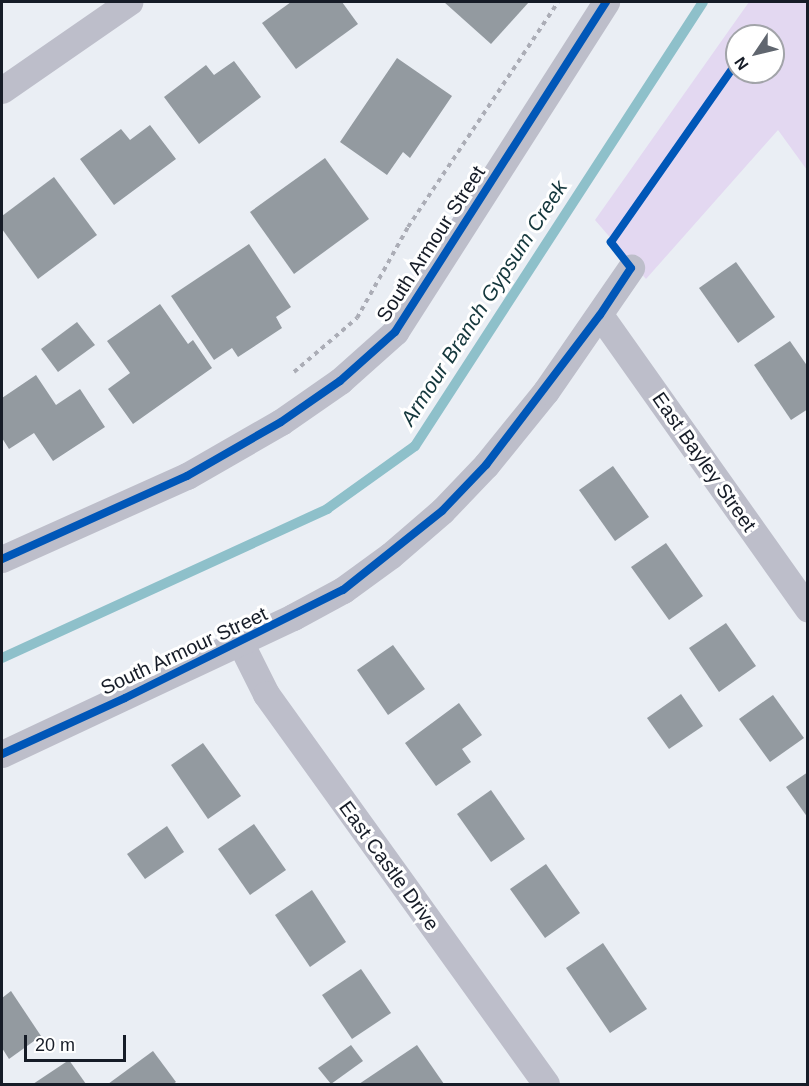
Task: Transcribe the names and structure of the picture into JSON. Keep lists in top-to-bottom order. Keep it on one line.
{"streets":{"street":["South Armour Street","East Bayley Street","East Castle Drive"]},"crossings":[["South Armour Street","East Bayley Street"],["South Armour Street","East Castle Drive"]],"water":["Armour Branch Gypsum Creek"],"scale_bar":"20 m","north":"bottom left"}
